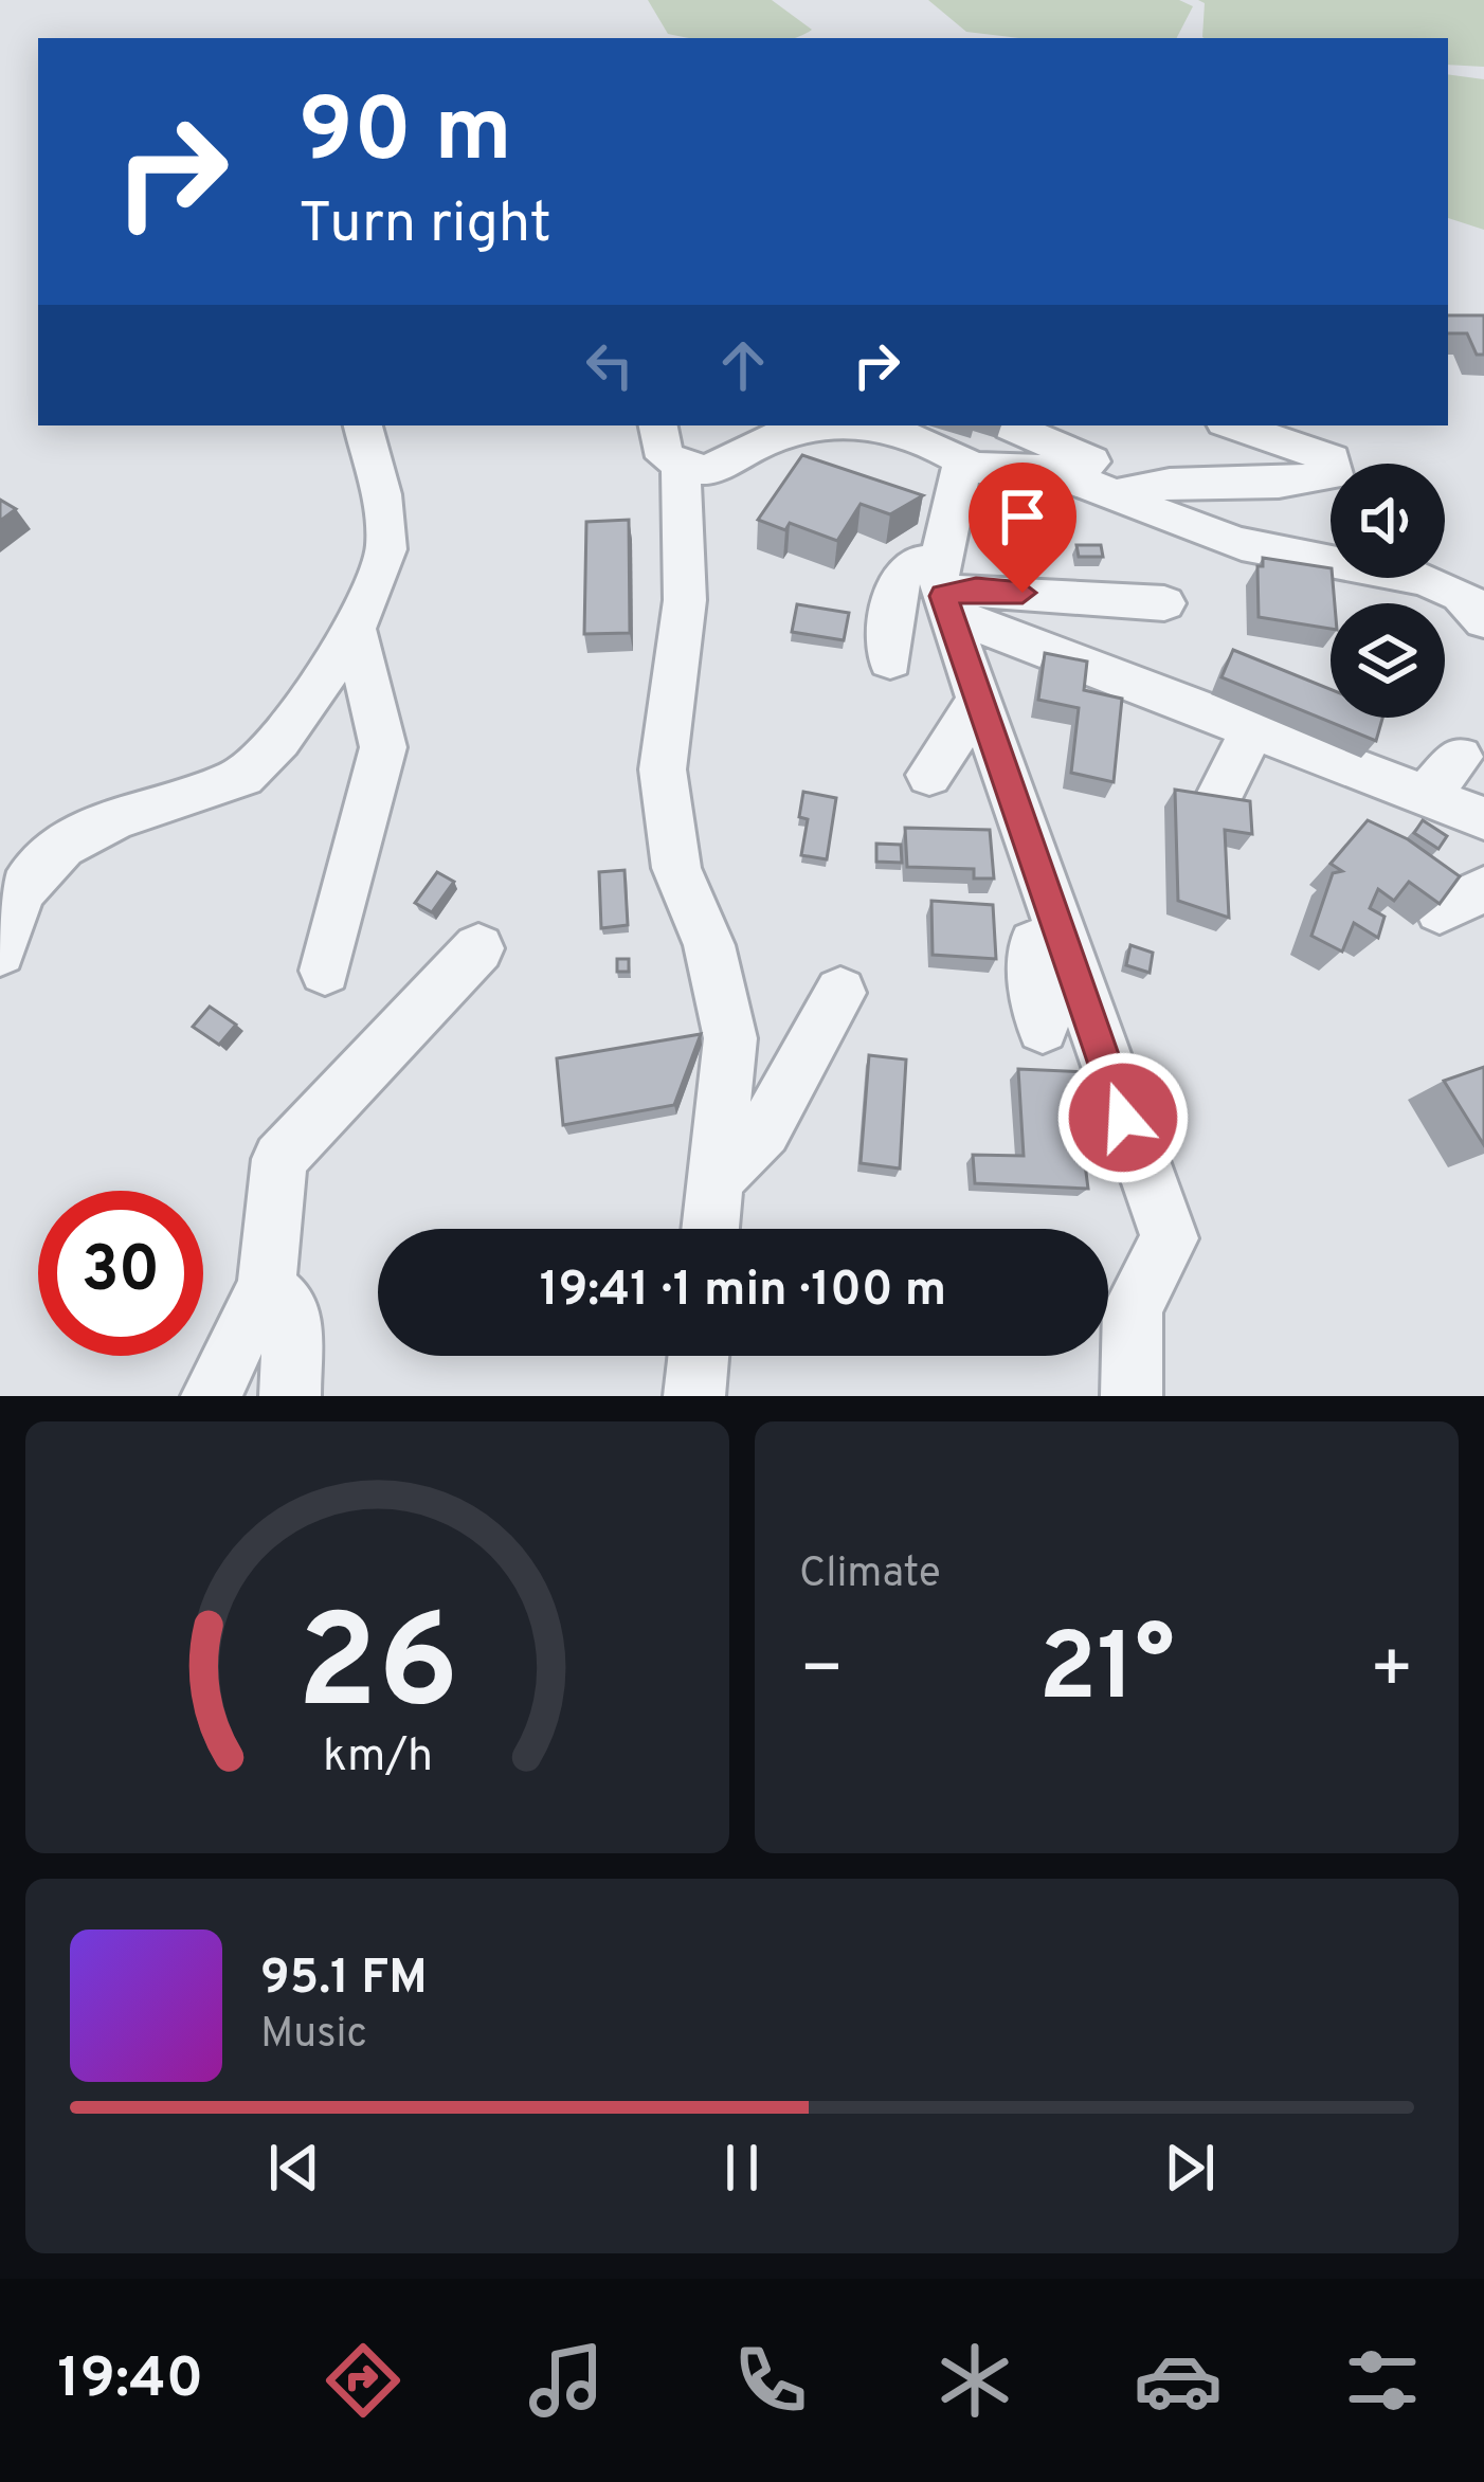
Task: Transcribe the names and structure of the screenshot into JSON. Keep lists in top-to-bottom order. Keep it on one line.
{"page":{"turn":["90 m","Turn right"],"limit":"30","trip":"19:41 · 1 min · 100 m","tile":"Climate","heat":["−","21°","+"],"song":["95.1 FM","Music"],"tabs":"19:40","gauge":["26","km/h"]}}
